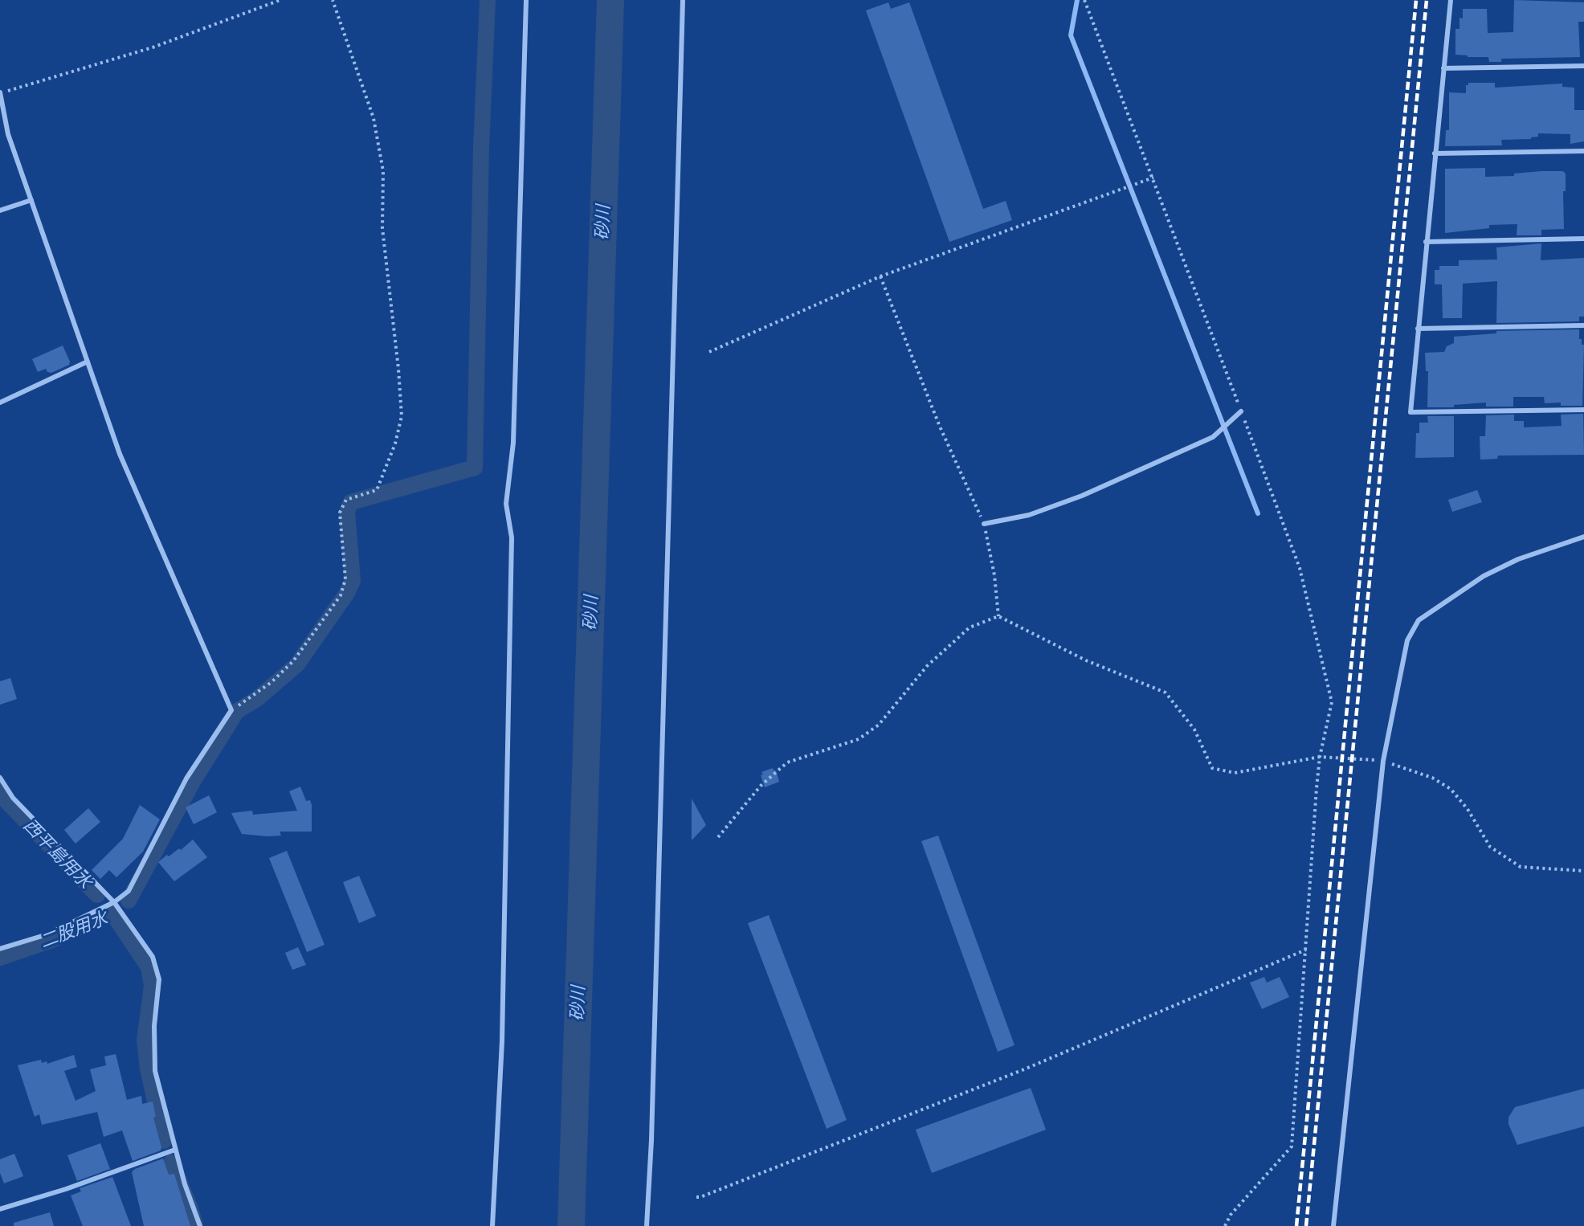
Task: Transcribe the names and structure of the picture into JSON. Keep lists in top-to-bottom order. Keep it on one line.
{"water":["砂川","西平島用水","二股用水"]}
